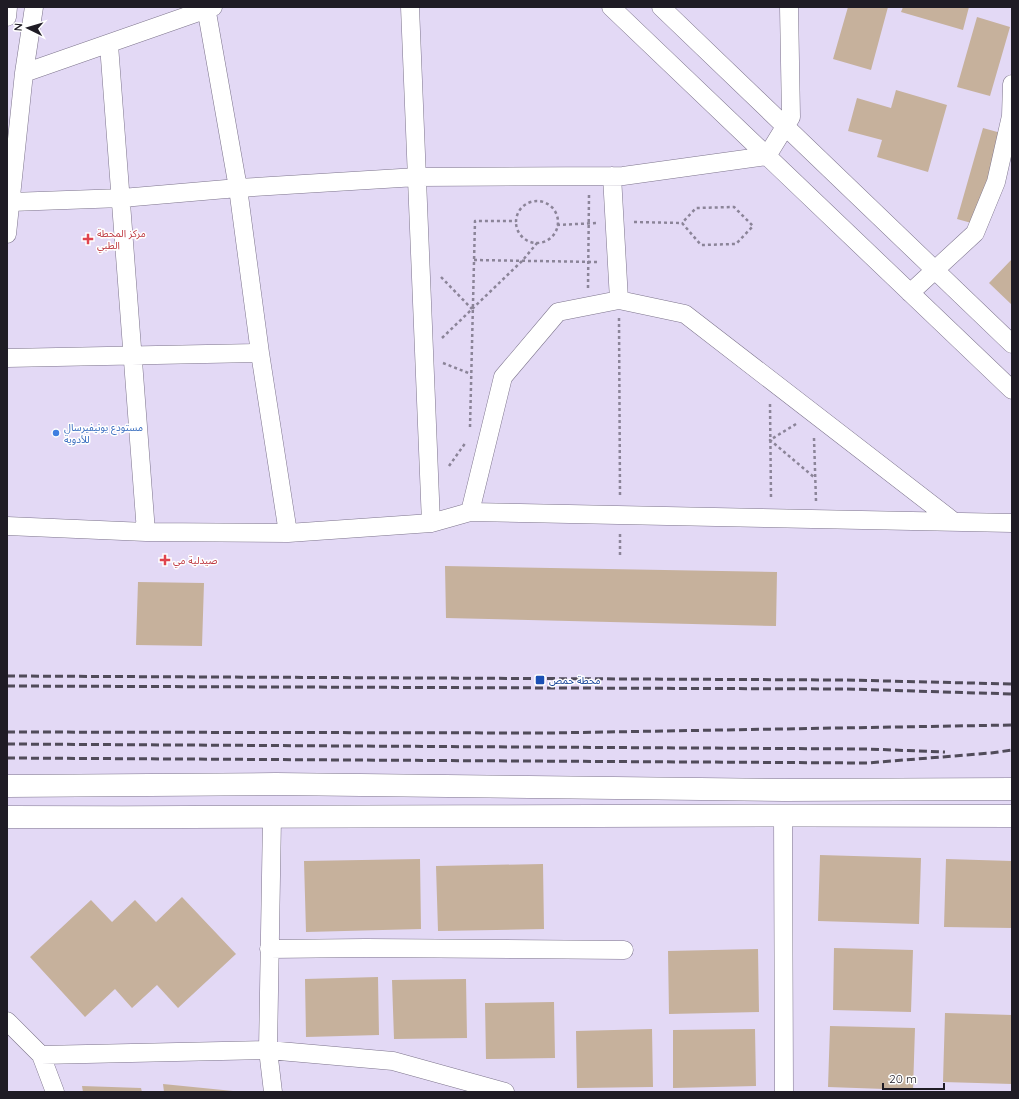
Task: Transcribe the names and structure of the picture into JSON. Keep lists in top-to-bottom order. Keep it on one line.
{"places":{"health":["مركز المحطة الطبي","صيدلية مي"],"other":["مستودع يونيفيرسال للأدوية"],"transit":["محطة حمص"]},"scale_bar":"20 m","north":"left"}
